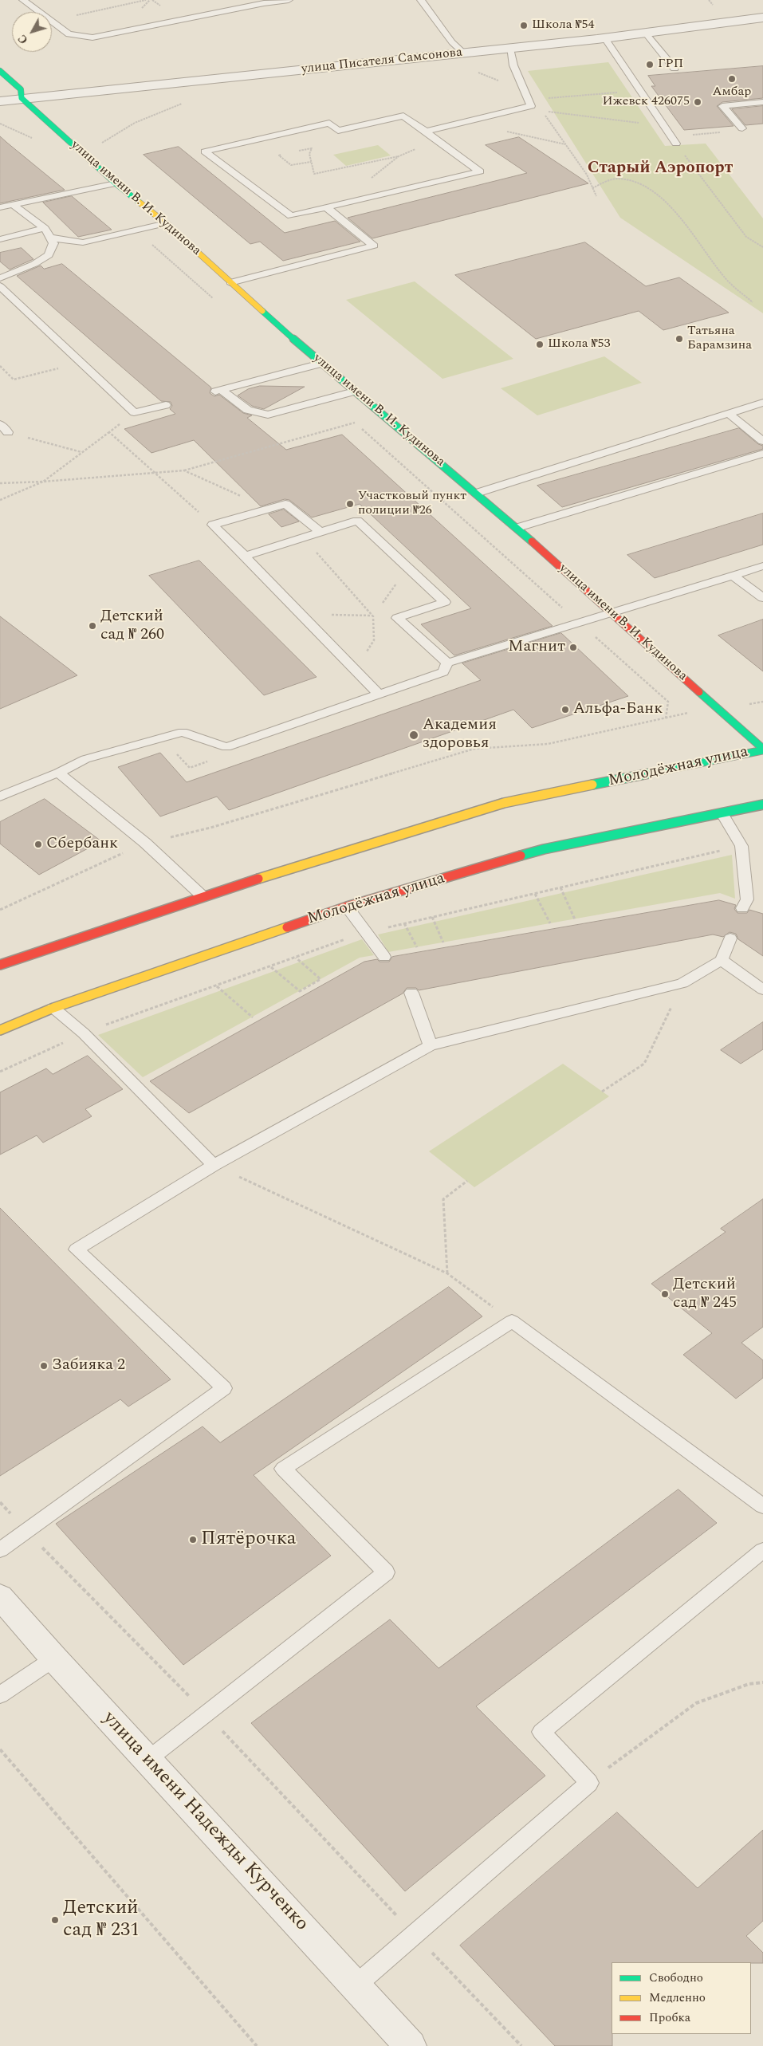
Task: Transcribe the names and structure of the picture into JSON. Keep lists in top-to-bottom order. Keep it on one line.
{"streets":{"street":["улица Писателя Самсонова","улица имени В. И. Кудинова","Молодёжная улица","улица имени Надежды Курченко"]},"crossings":[["улица Писателя Самсонова","улица имени В. И. Кудинова"],["улица имени В. И. Кудинова","Молодёжная улица"]],"districts":["Старый Аэропорт"],"places":["Школа №54","ГРП","Амбар","Ижевск 426075","Татьяна Барамзина","Школа №53","Участковый пункт полиции №26","Детский сад № 260","Магнит","Альфа-Банк","Академия здоровья","Сбербанк","Детский сад № 245","Забияка 2","Пятёрочка","Детский сад № 231"],"legend":["Свободно","Медленно","Пробка"],"north":"bottom left"}
